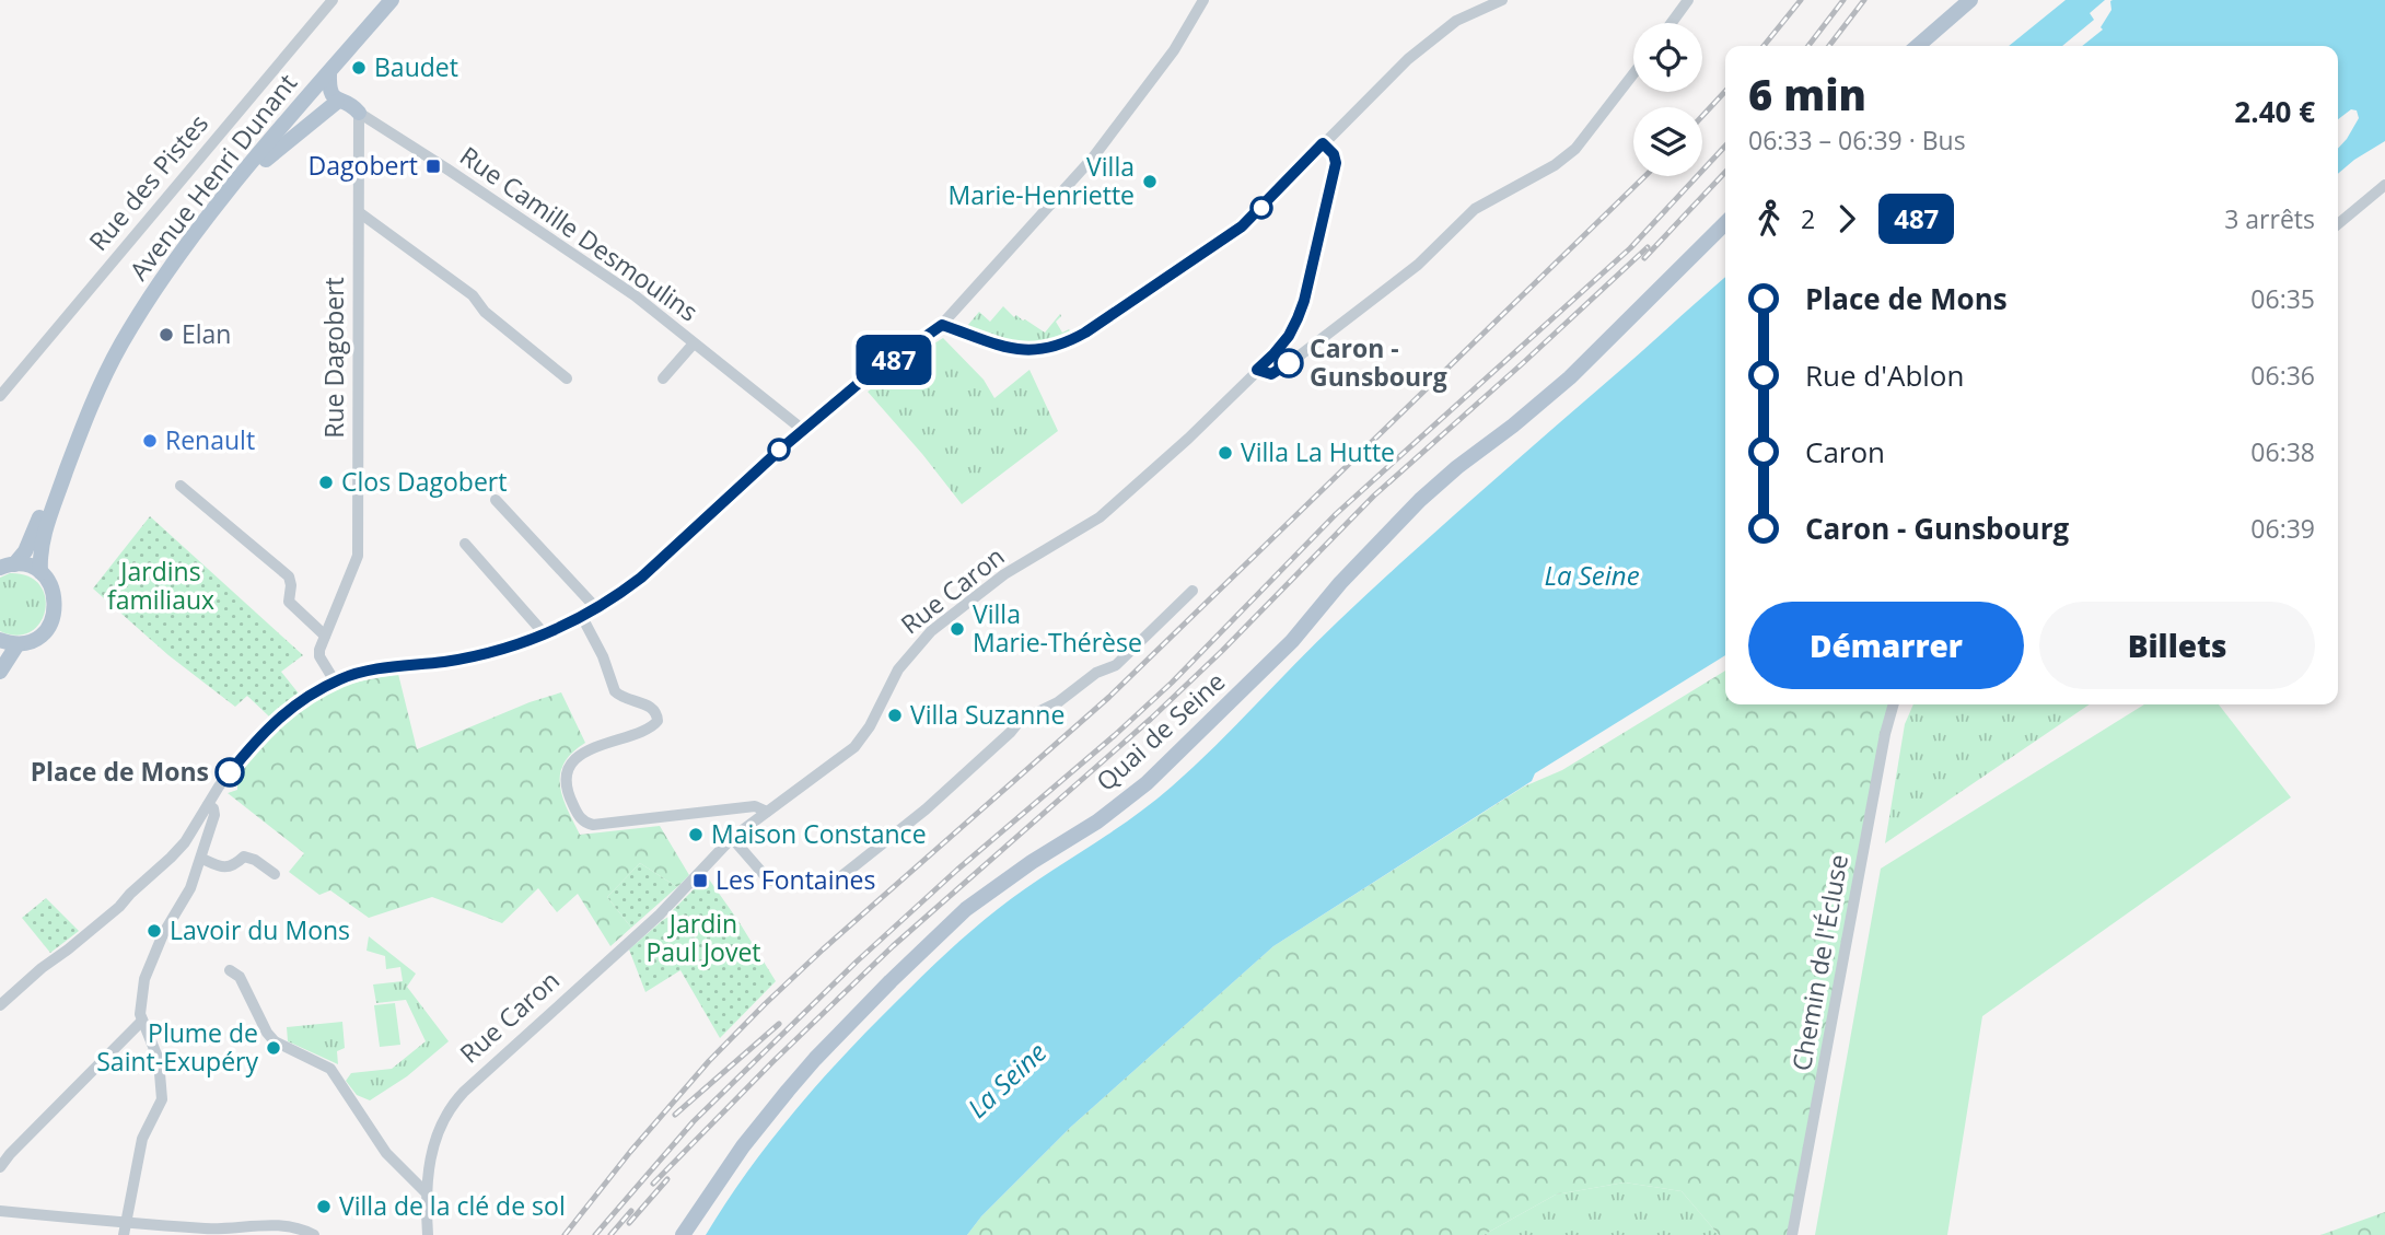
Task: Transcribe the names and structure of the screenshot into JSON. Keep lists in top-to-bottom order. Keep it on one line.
{"streets":{"main road":["Avenue Henri Dunant","Quai de Seine"],"street":["Rue des Pistes","Rue Camille Desmoulins","Rue Dagobert","Rue Caron","Chemin de l'Écluse"]},"crossings":[["Rue Camille Desmoulins","Rue Dagobert"]],"water":["La Seine"],"parks":["Jardins familiaux","Jardin Paul Jovet"],"places":{"other":["Baudet","Villa Marie-Henriette","Elan","Caron - Gunsbourg","Renault","Villa La Hutte","Clos Dagobert","Villa Marie-Thérèse","Villa Suzanne","Place de Mons","Maison Constance","Lavoir du Mons","Plume de Saint-Exupéry","Villa de la clé de sol"],"transit":["Dagobert","Les Fontaines"]},"lines":["bus line 487"],"page":{"on_map":"487","heading":["6 min","06:33 – 06:39 · Bus","2.40 €"],"legs":["2","487","3 arrêts"],"list":[{"name":"Place de Mons","value":"06:35"},{"name":"Rue d'Ablon","value":"06:36"},{"name":"Caron","value":"06:38"},{"name":"Caron - Gunsbourg","value":"06:39"}],"buttons":["Démarrer","Billets"]}}
